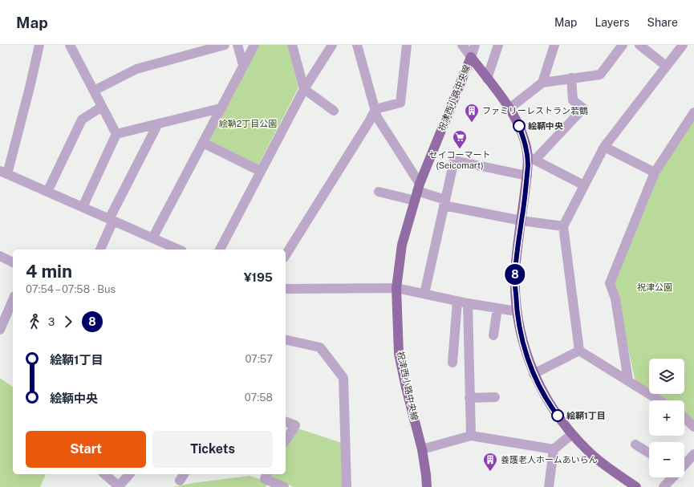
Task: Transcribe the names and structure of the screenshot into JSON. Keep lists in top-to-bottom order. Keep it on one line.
{"streets":{"main road":["祝津西小路中央線"]},"parks":["絵靹2丁目公園","祝津公園"],"places":{"building":["ファミリーレストラン若鶴","養護老人ホームあいらん"],"other":["絵鞆中央","絵鞆1丁目"],"supermarket":["セイコーマート (Seicomart)"]},"lines":["bus line 8"],"page":{"header":"Map","nav":["Map","Layers","Share"],"on_map":"8","heading":["4 min","07:54 – 07:58 · Bus","¥195"],"legs":["3","8"],"list":[{"name":"絵鞆1丁目","value":"07:57"},{"name":"絵鞆中央","value":"07:58"}],"map_buttons":["+","−"],"buttons":["Start","Tickets"]}}
